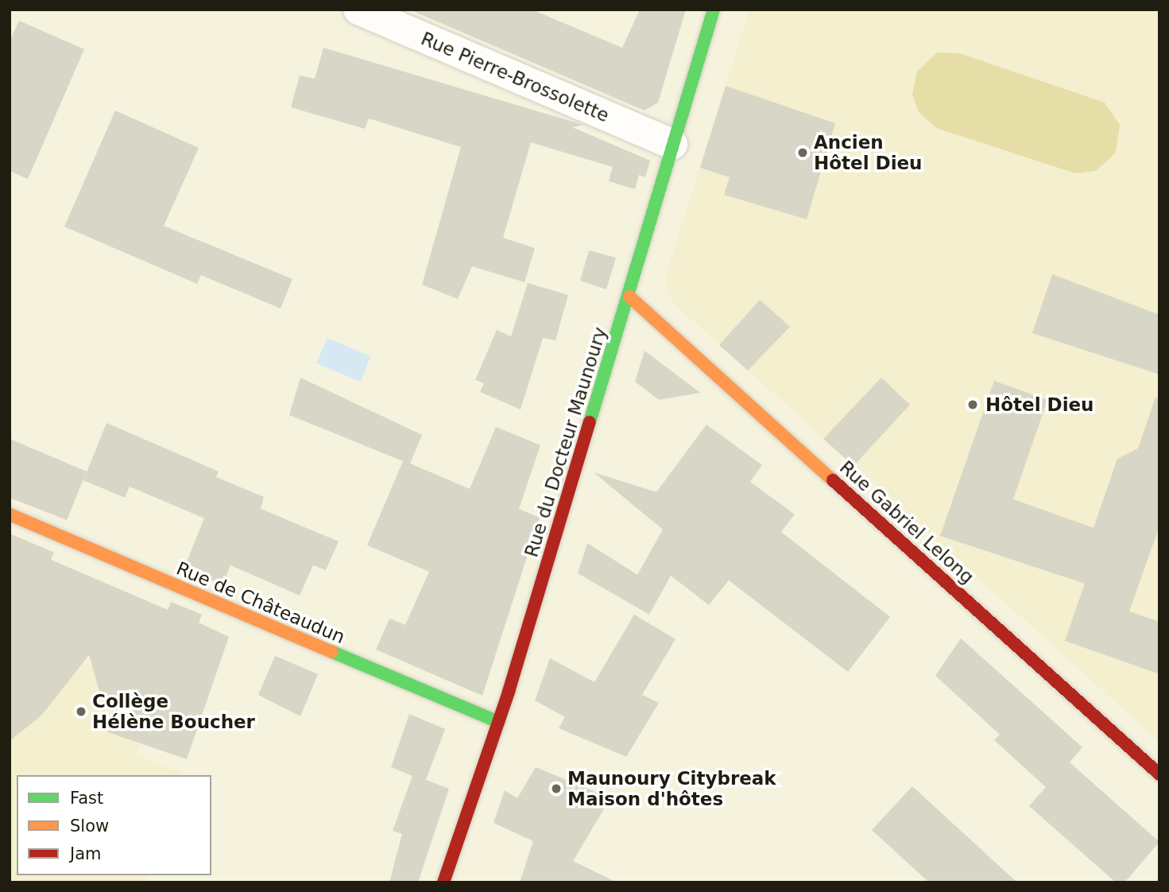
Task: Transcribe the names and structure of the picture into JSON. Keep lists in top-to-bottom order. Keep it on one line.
{"streets":{"street":["Rue Pierre-Brossolette","Rue du Docteur Maunoury","Rue Gabriel Lelong","Rue de Châteaudun"]},"crossings":[["Rue Pierre-Brossolette","Rue du Docteur Maunoury"],["Rue du Docteur Maunoury","Rue Gabriel Lelong"],["Rue du Docteur Maunoury","Rue de Châteaudun"]],"places":["Ancien Hôtel Dieu","Hôtel Dieu","Collège Hélène Boucher","Maunoury Citybreak Maison d'hôtes"],"legend":["Fast","Slow","Jam"]}
